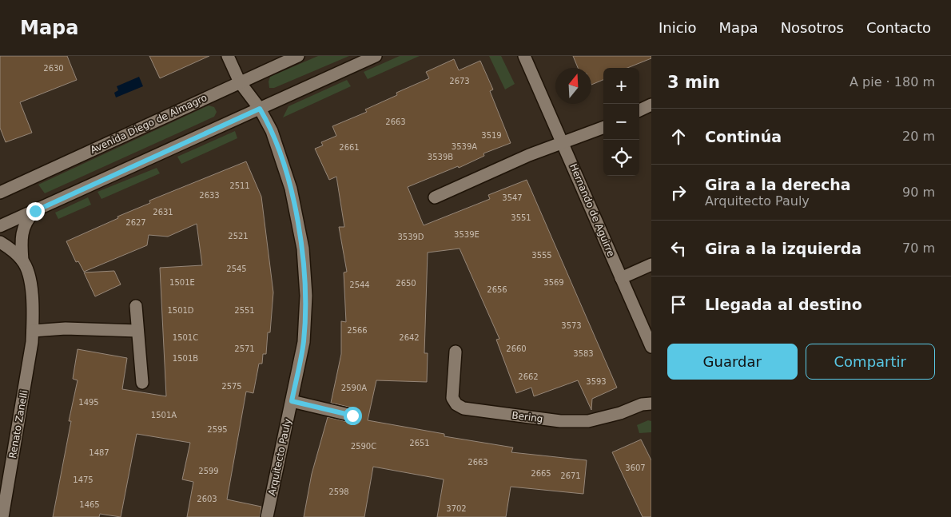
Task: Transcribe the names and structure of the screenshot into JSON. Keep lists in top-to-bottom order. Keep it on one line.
{"streets":{"street":["Avenida Diego de Almagro","Hernando de Aguirre","Bering","Renato Zanelli","Arquitecto Pauly"]},"crossings":[["Avenida Diego de Almagro","Arquitecto Pauly"]],"house_numbers":["2630","2673","2663","3519","3539A","2661","3539B","2511","2633","3547","2631","3551","2627","3539E","2521","3539D","3555","2545","1501E","3569","2650","2544","2656","1501D","2551","3573","2566","1501C","2642","2571","2660","3583","1501B","2662","3593","2575","2590A","1495","1501A","2595","2651","2590C","1487","2663","3607","2599","2665","2671","1475","2598","2603","1465","3702"],"north":"top","page":{"header":"Mapa","nav":["Inicio","Mapa","Nosotros","Contacto"],"heading":["3 min","A pie · 180 m"],"map_buttons":["+","−"],"list":[["Continúa","20 m"],["Gira a la derecha","Arquitecto Pauly","90 m"],["Gira a la izquierda","70 m"],"Llegada al destino"],"buttons":["Guardar","Compartir"]}}
